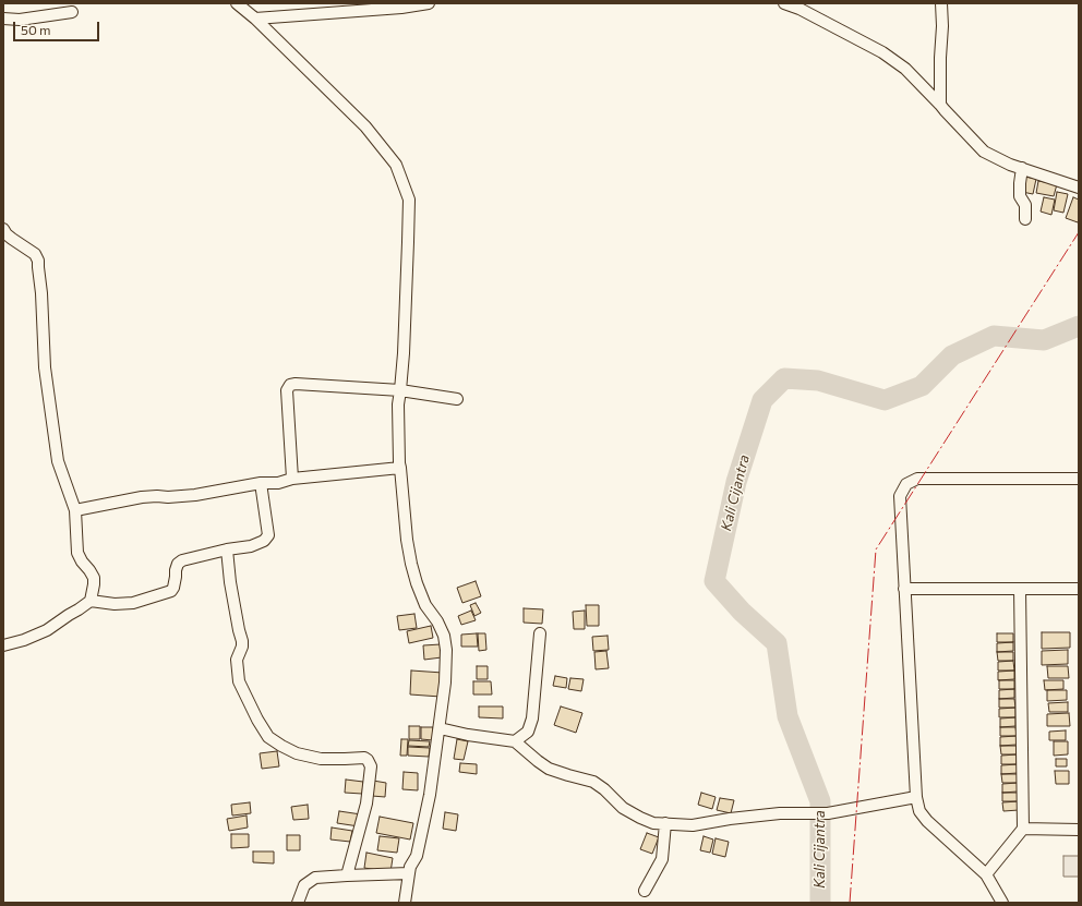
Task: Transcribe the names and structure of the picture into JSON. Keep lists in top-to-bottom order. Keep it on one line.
{"water":["Kali Cijantra"],"scale_bar":"50 m"}
